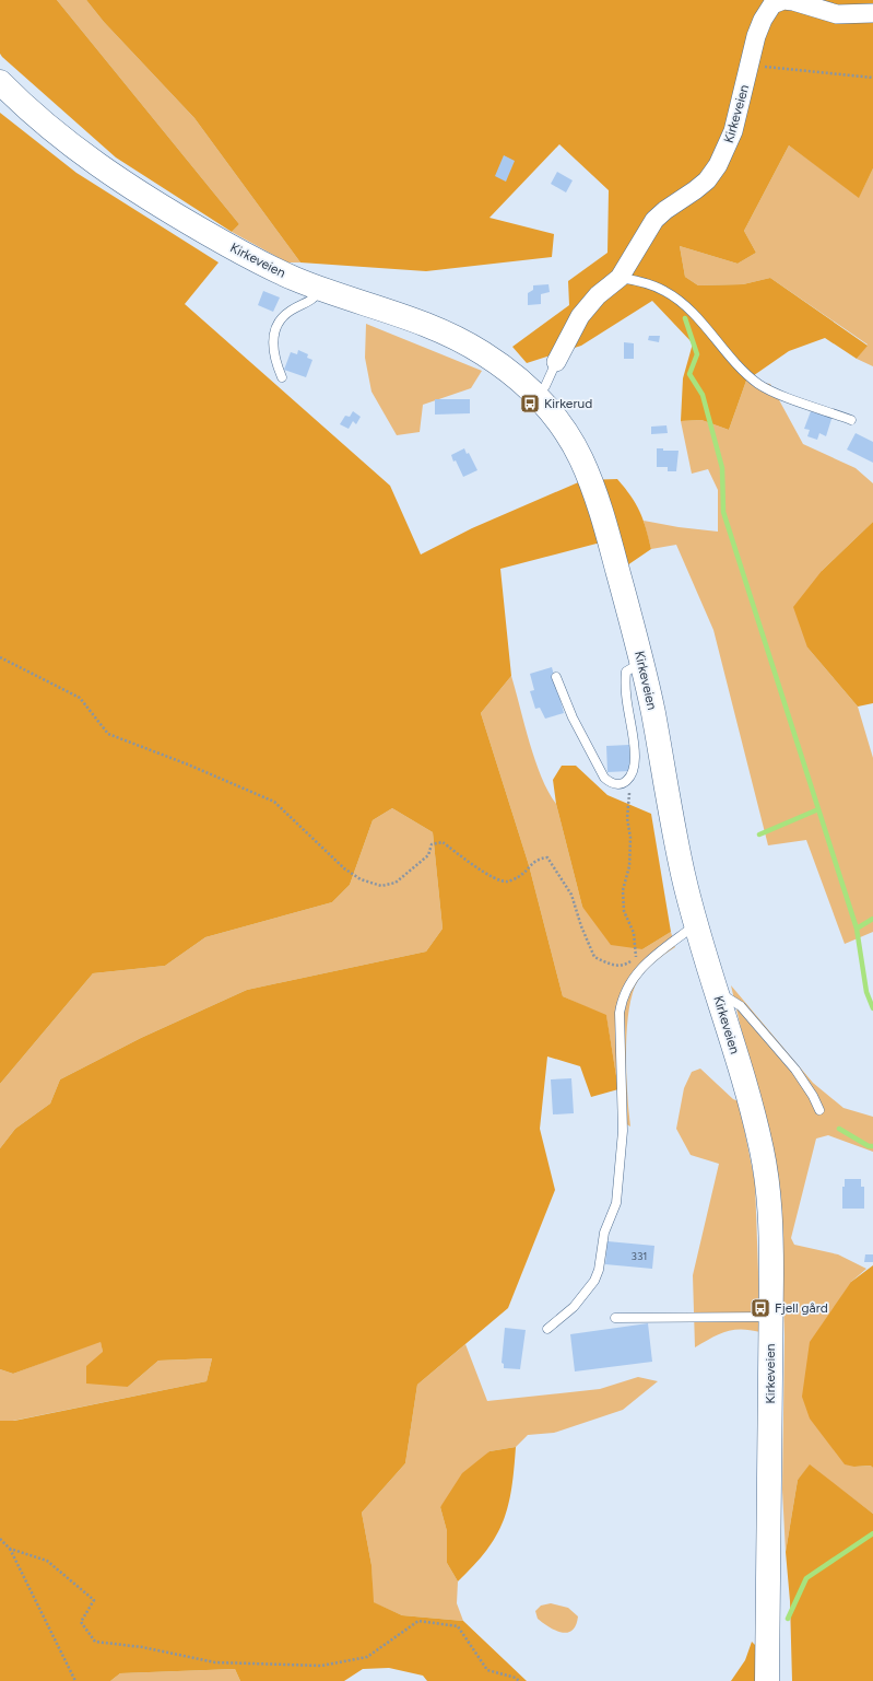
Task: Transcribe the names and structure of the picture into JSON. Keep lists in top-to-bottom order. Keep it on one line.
{"streets":{"main road":["Kirkeveien"]},"places":{"bus stop":["Kirkerud","Fjell gård"]},"house_numbers":["331"]}
